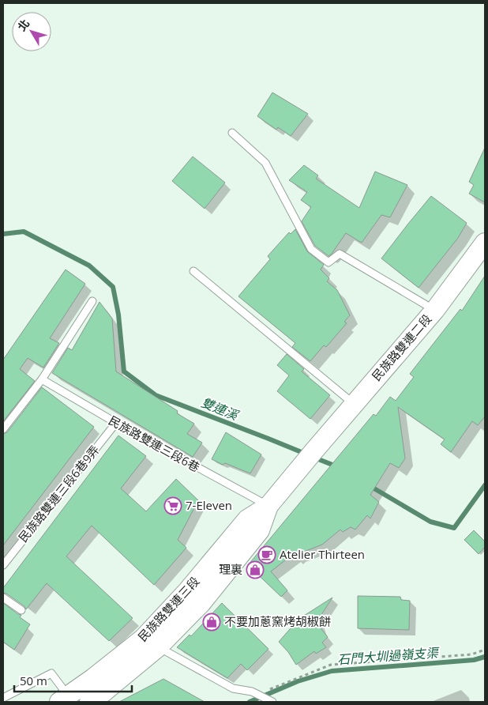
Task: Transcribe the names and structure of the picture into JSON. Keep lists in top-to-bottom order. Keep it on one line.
{"streets":{"main road":["民族路雙連二段","民族路雙連三段"],"lane":["民族路雙連三段6巷","民族路雙連三段6巷9弄"]},"crossings":[["民族路雙連二段","民族路雙連三段"],["民族路雙連三段6巷","民族路雙連三段6巷9弄"],["民族路雙連三段6巷","民族路雙連三段"]],"water":["雙連溪","石門大圳過嶺支渠"],"places":{"supermarket":["7-Eleven"],"cafe":["Atelier Thirteen"],"shop":["理裏","不要加蔥窯烤胡椒餅"]},"scale_bar":"50 m","north":"top left"}
